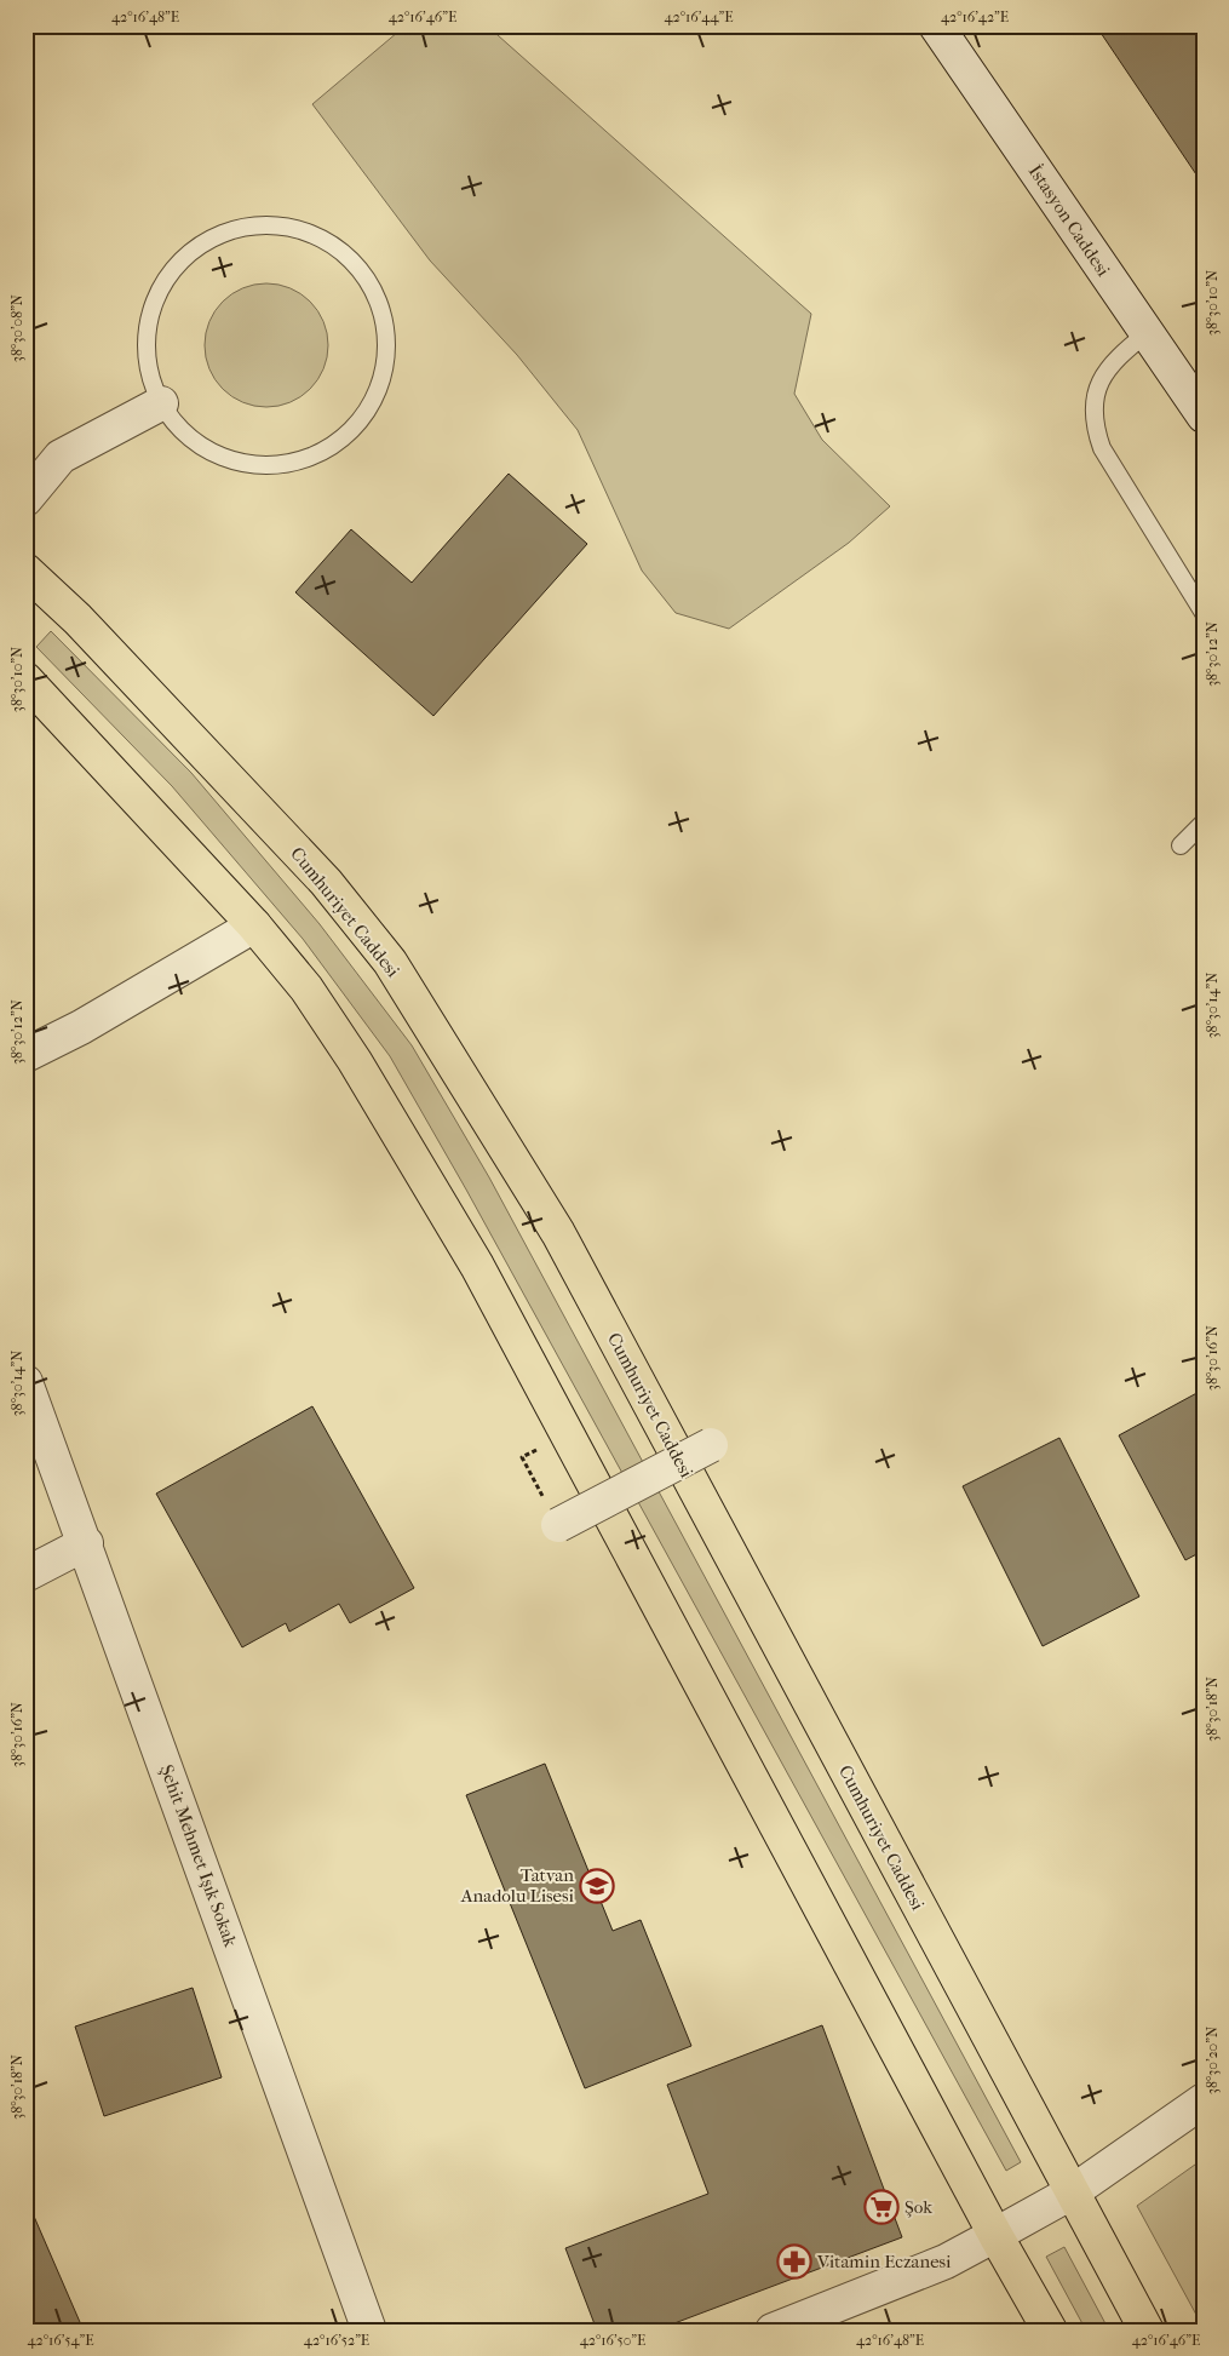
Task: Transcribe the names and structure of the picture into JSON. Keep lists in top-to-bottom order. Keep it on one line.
{"streets":{"highway":["Cumhuriyet Caddesi"],"street":["İstasyon Caddesi","Şehit Mehmet Işık Sokak"]},"places":{"school or university":["Tatvan Anadolu Lisesi"],"supermarket":["Şok"],"pharmacy":["Vitamin Eczanesi"]},"coordinates":["42°16'48\"E","42°16'46\"E","42°16'44\"E","42°16'42\"E","38°30'10\"N","38°30'08\"N","38°30'12\"N","38°30'14\"N","38°30'16\"N","38°30'18\"N","38°30'20\"N","42°16'54\"E","42°16'52\"E","42°16'50\"E"]}
